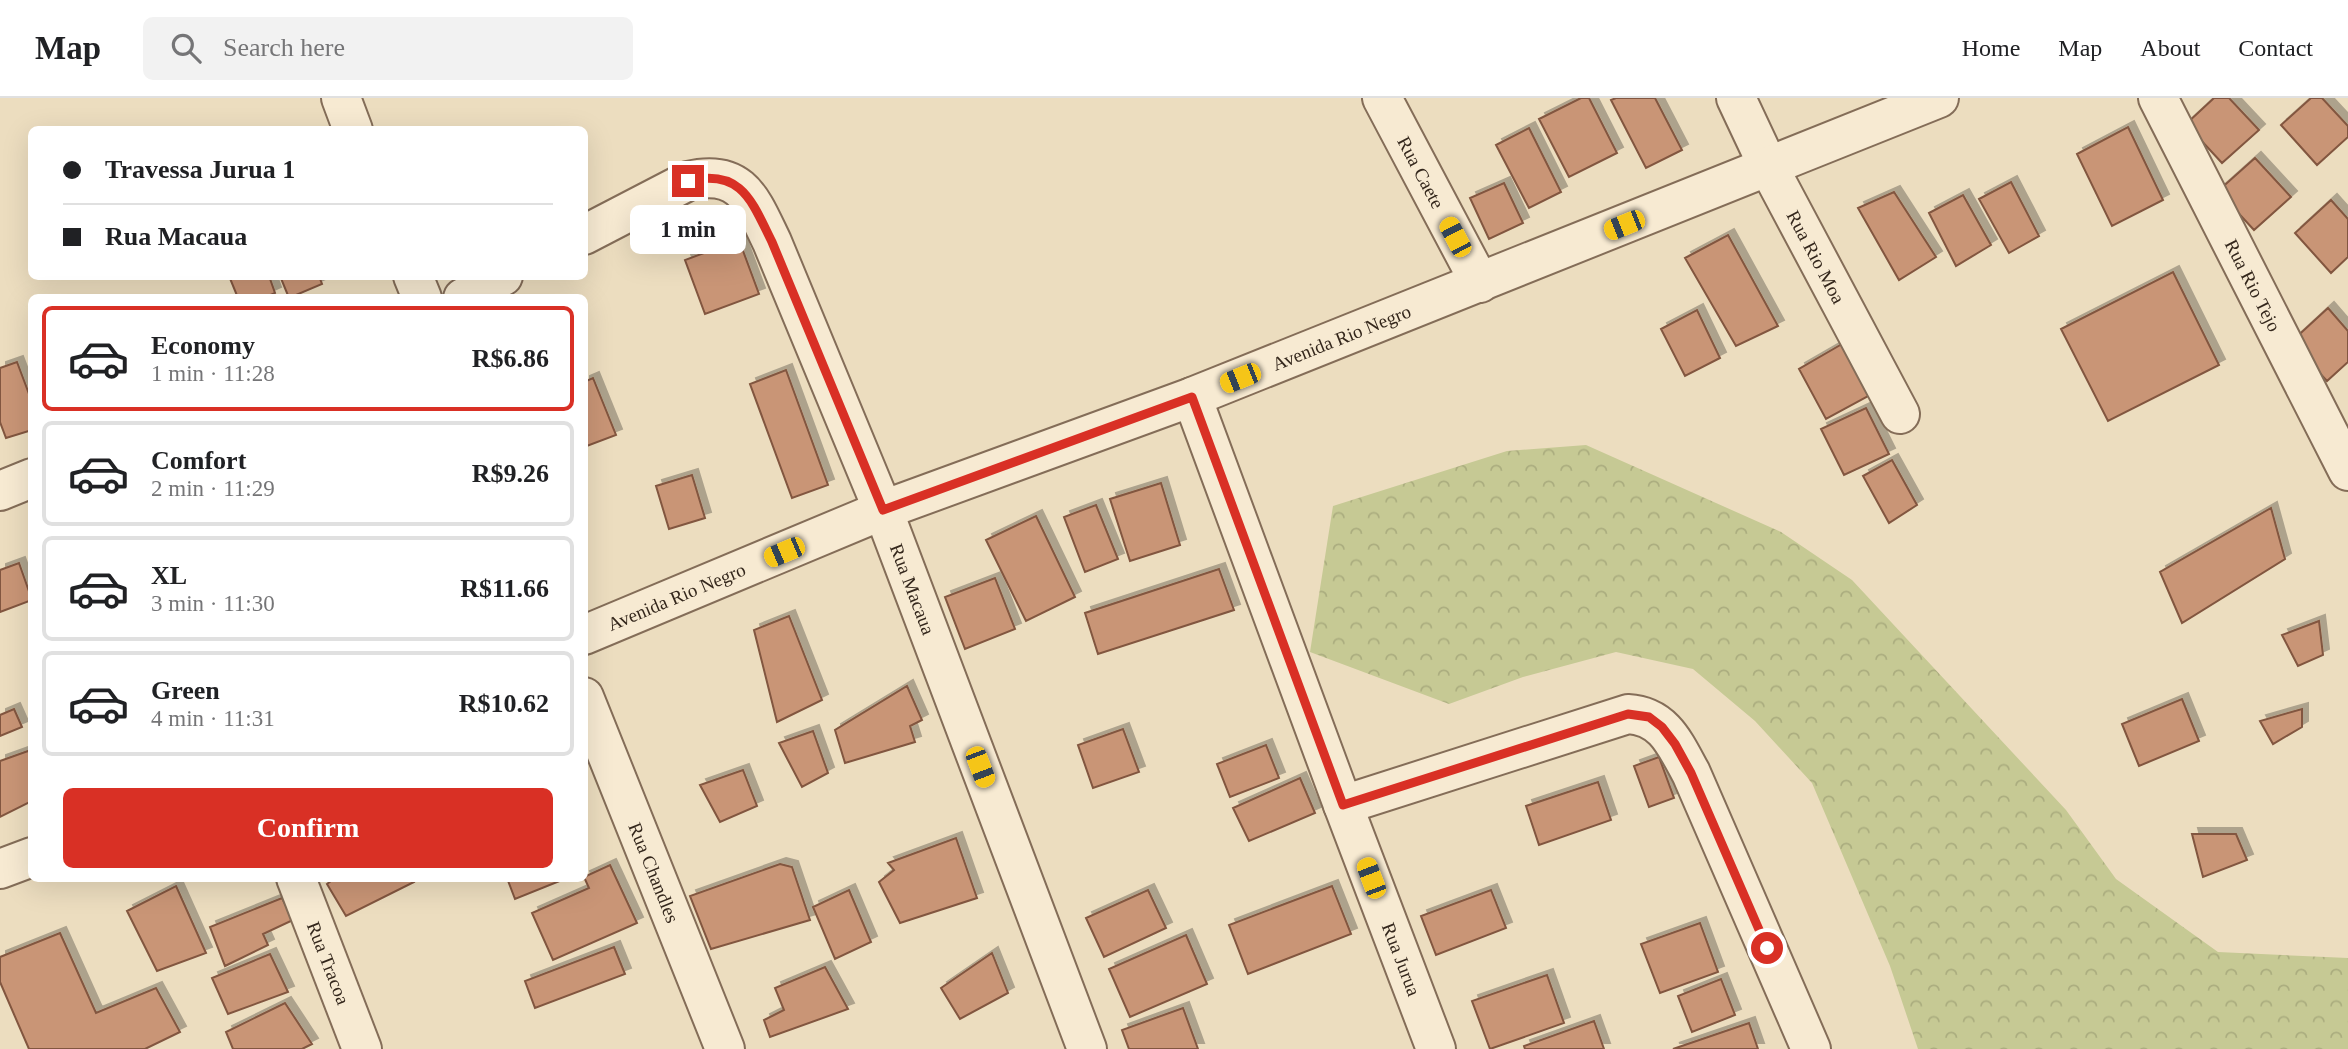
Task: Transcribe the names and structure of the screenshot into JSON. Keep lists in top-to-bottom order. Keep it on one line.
{"streets":{"street":["Rua Caete","Rua Rio Moa","Rua Rio Tejo","Avenida Rio Negro","Rua Macaua","Rua Chandles","Rua Jurua","Rua Tracoa"]},"crossings":[["Rua Caete","Avenida Rio Negro"],["Rua Rio Moa","Avenida Rio Negro"],["Avenida Rio Negro","Rua Macaua"],["Avenida Rio Negro","Rua Jurua"]],"page":{"header":"Map","search":"Search here","nav":["Home","Map","About","Contact"],"banner":["Travessa Jurua 1","Rua Macaua"],"bubble":"1 min","list":[{"name":"Economy","note":"1 min · 11:28","value":"R$6.86"},{"name":"Comfort","note":"2 min · 11:29","value":"R$9.26"},{"name":"XL","note":"3 min · 11:30","value":"R$11.66"},{"name":"Green","note":"4 min · 11:31","value":"R$10.62"}],"buttons":"Confirm"}}
